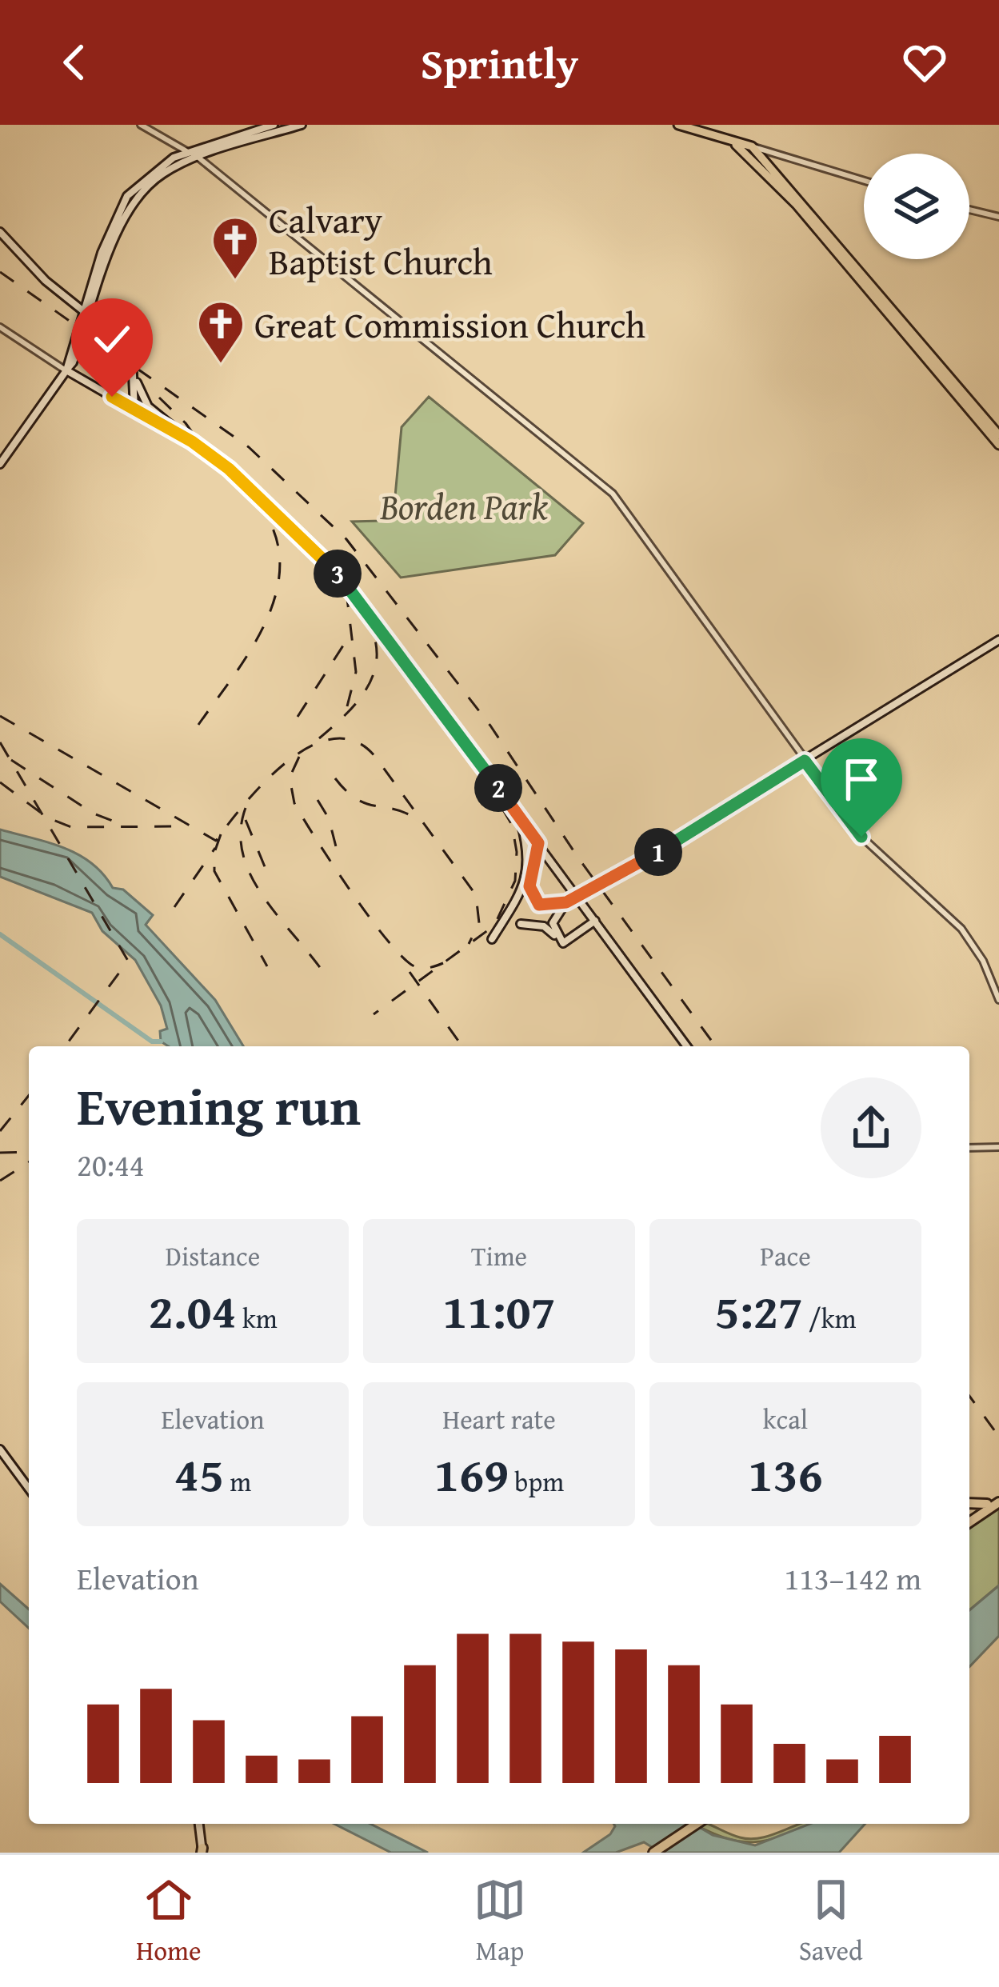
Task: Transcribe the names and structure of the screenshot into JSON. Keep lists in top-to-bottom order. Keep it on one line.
{"parks":["Borden Park"],"places":{"church":["Calvary Baptist Church","Great Commission Church"]},"page":{"header":"Sprintly","pins":["3","2","1"],"heading":["Evening run","20:44"],"stats":[["Distance","2.04 km"],["Time","11:07"],["Pace","5:27 /km"],["Elevation","45 m"],["Heart rate","169 bpm"],["kcal","136"]],"chart":["Elevation","113–142 m"],"tabs":["Home","Map","Saved"]}}
